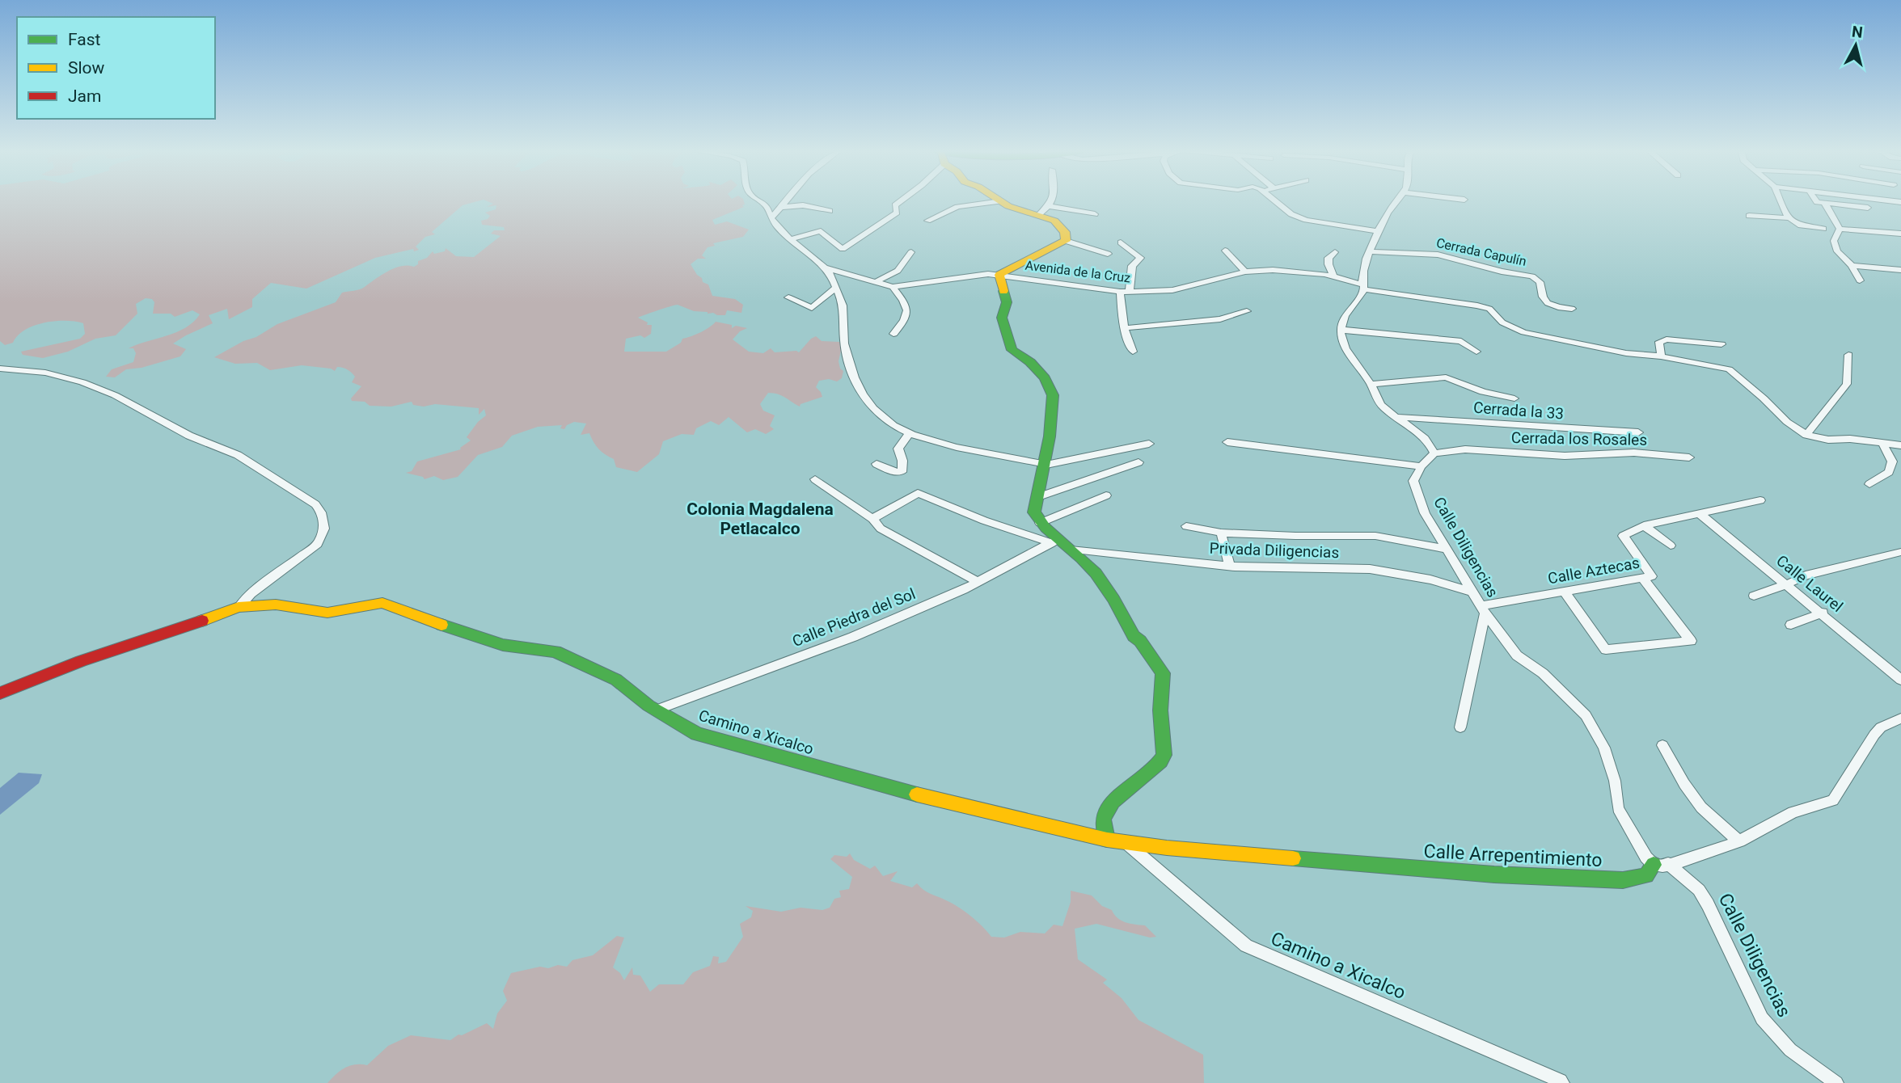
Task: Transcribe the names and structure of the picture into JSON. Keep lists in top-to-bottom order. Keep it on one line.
{"streets":{"street":["Cerrada Capulín","Avenida de la Cruz","Cerrada la 33","Cerrada los Rosales","Calle Diligencias","Privada Diligencias","Calle Aztecas","Calle Laurel","Calle Piedra del Sol","Camino a Xicalco","Calle Arrepentimiento"]},"crossings":[["Calle Diligencias","Privada Diligencias"],["Calle Diligencias","Calle Aztecas"],["Calle Diligencias","Calle Arrepentimiento"],["Calle Aztecas","Calle Laurel"],["Calle Piedra del Sol","Camino a Xicalco"],["Camino a Xicalco","Calle Arrepentimiento"]],"districts":["Colonia Magdalena Petlacalco"],"legend":["Fast","Slow","Jam"],"north":"top"}
